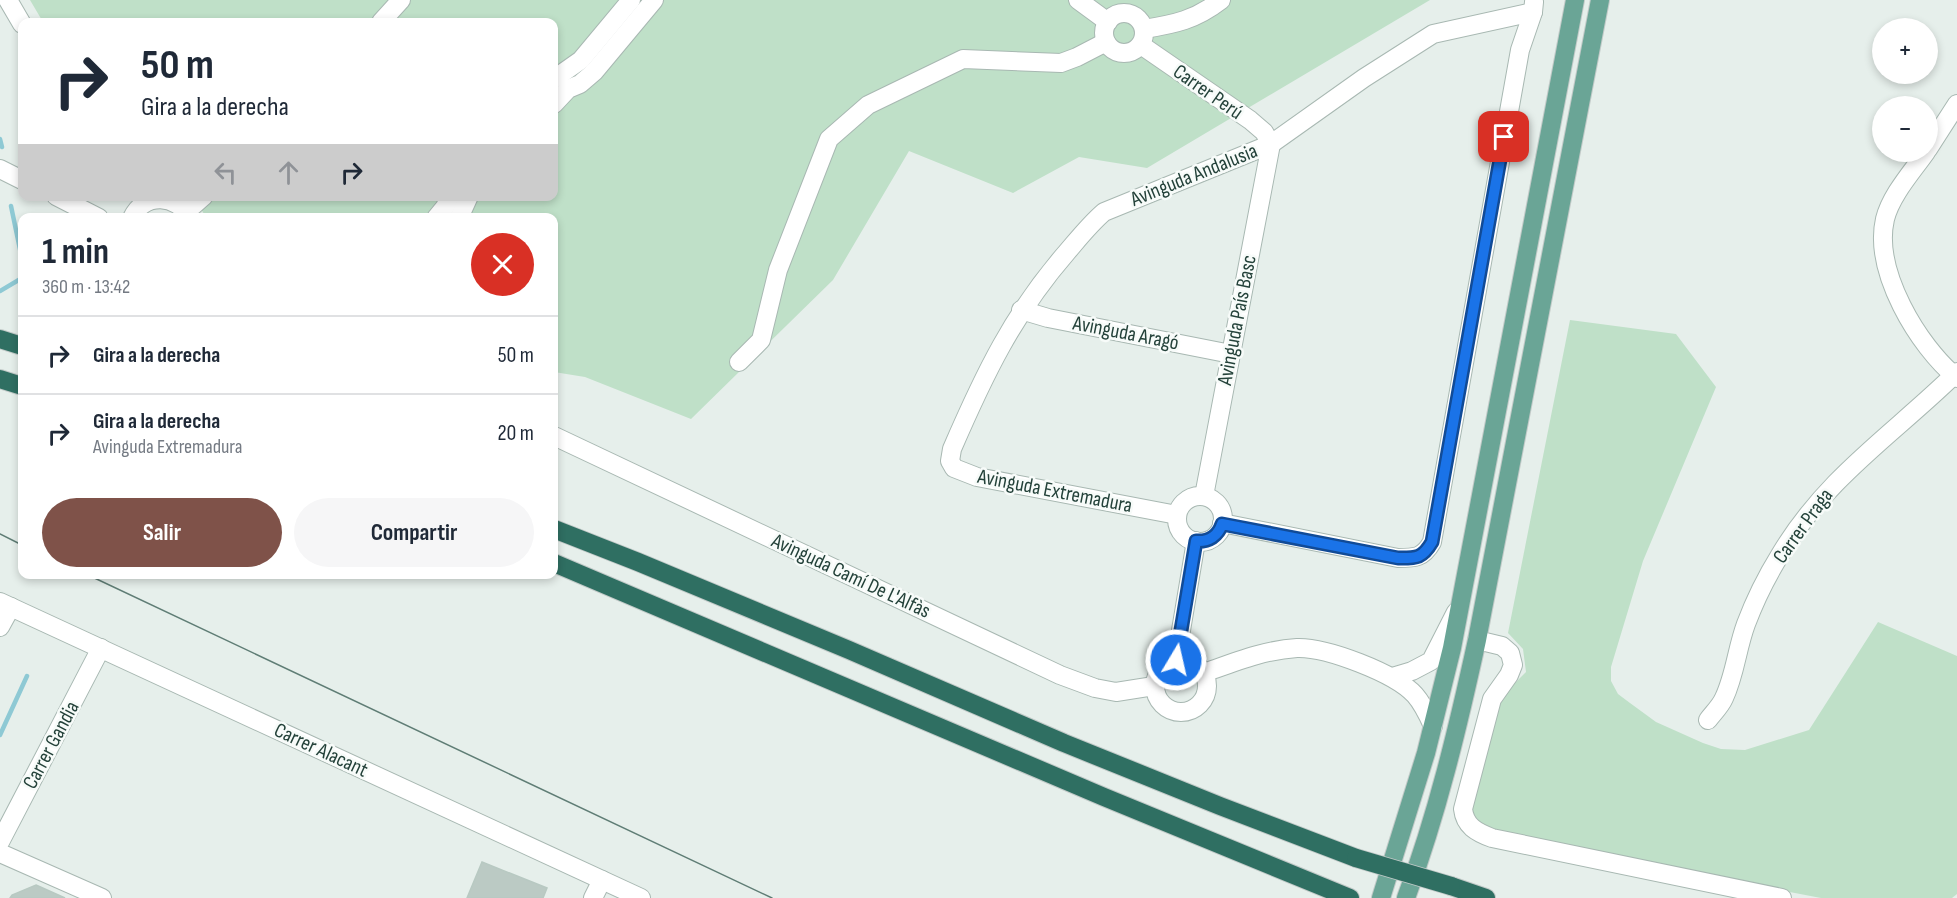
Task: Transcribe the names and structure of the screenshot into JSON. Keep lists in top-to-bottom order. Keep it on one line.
{"streets":{"street":["Carrer Perú","Avinguda Andalusia","Avinguda País Basc","Avinguda Aragó","Avinguda Extremadura","Carrer Praga","Avinguda Camí De L'Alfàs","Carrer Gandia","Carrer Alacant"]},"crossings":[["Carrer Perú","Avinguda Andalusia"],["Carrer Perú","Avinguda País Basc"],["Avinguda Andalusia","Avinguda País Basc"],["Avinguda Andalusia","Avinguda Aragó"],["Avinguda Andalusia","Avinguda Extremadura"],["Avinguda País Basc","Avinguda Aragó"],["Avinguda País Basc","Avinguda Extremadura"],["Carrer Gandia","Carrer Alacant"]],"page":{"map_buttons":["+","−"],"turn":["50 m","Gira a la derecha"],"heading":["1 min","360 m · 13:42"],"list":[{"name":"Gira a la derecha","value":"50 m"},{"name":"Gira a la derecha","note":"Avinguda Extremadura","value":"20 m"}],"buttons":["Salir","Compartir"]}}
